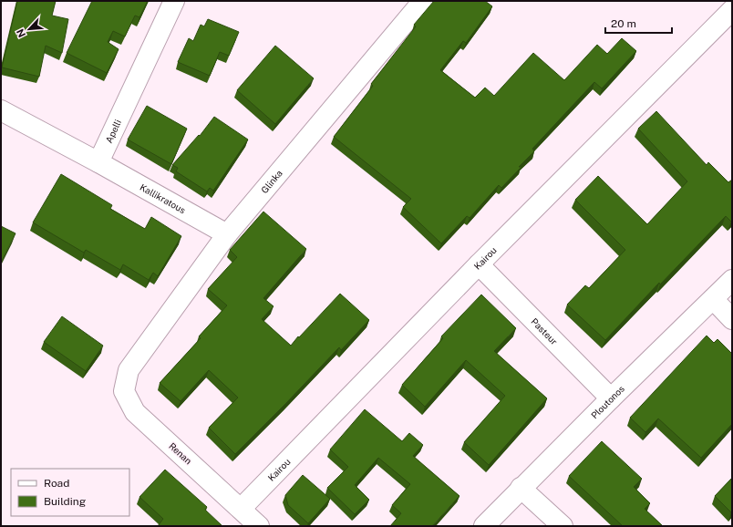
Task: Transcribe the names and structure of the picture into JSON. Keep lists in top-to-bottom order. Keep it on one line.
{"streets":{"street":["Apelli","Glinka","Kallikratous","Kairou","Pasteur","Ploutonos","Renan"]},"crossings":[["Apelli","Kallikratous"],["Glinka","Kallikratous"],["Glinka","Renan"],["Kairou","Pasteur"],["Kairou","Renan"],["Pasteur","Ploutonos"]],"legend":["Road","Building"],"scale_bar":"20 m","north":"bottom left"}
